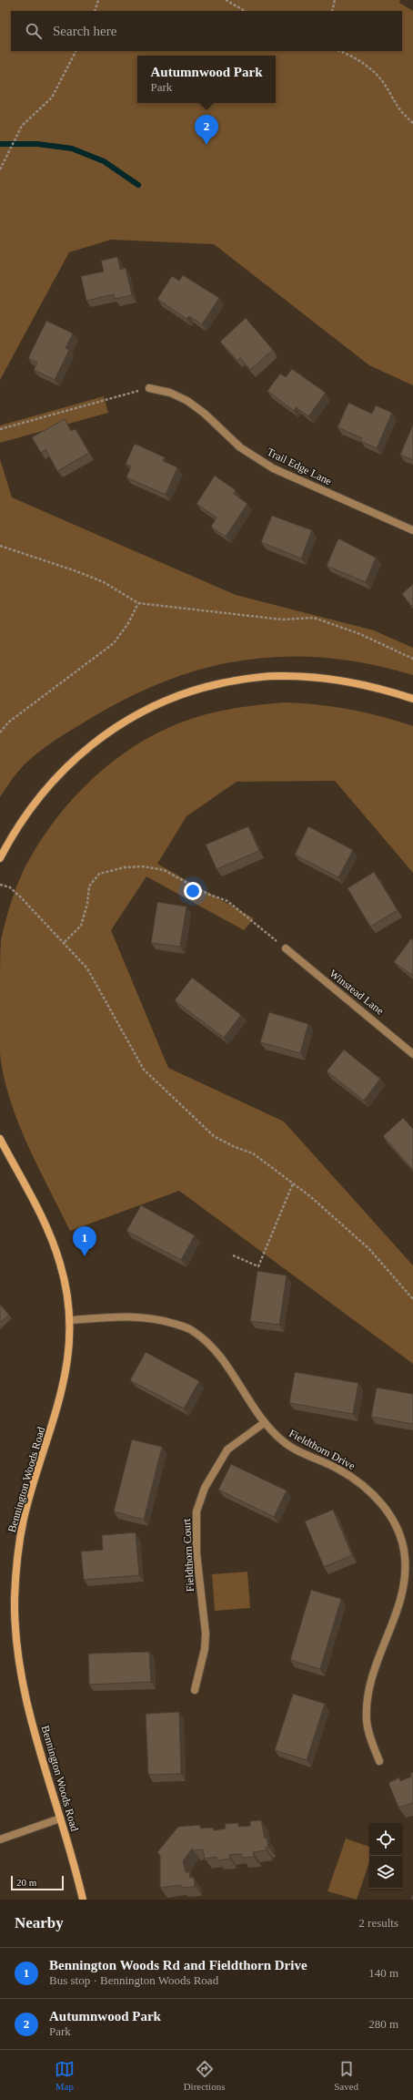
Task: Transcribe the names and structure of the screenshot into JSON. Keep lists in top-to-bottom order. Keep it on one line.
{"streets":{"street":["Trail Edge Lane","Winstead Lane","Fieldthorn Drive","Bennington Woods Road","Fieldthorn Court"]},"crossings":[["Fieldthorn Drive","Bennington Woods Road"],["Fieldthorn Drive","Fieldthorn Court"]],"scale_bar":"20 m","page":{"search":"Search here","popup":["Autumnwood Park","Park"],"pins":["2","1"],"scale":"20 m","heading":["Nearby","2 results"],"list":[{"mark":"1","name":"Bennington Woods Rd and Fieldthorn Drive","note":"Bus stop · Bennington Woods Road","value":"140 m"},{"mark":"2","name":"Autumnwood Park","note":"Park","value":"280 m"}],"nav":["Map","Directions","Saved"]}}
